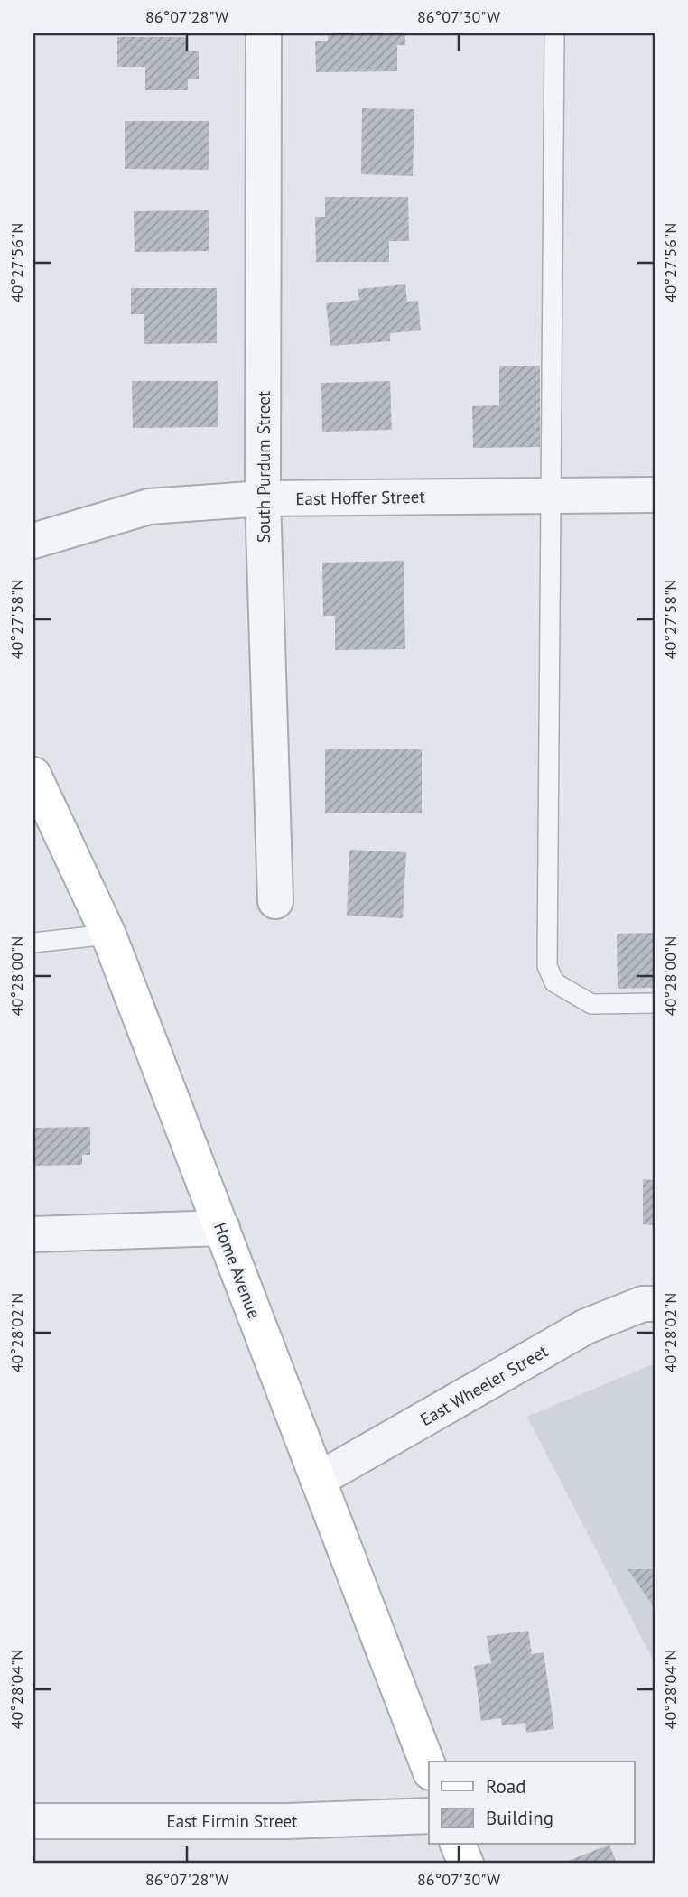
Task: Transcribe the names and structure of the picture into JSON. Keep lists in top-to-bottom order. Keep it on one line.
{"streets":{"main road":["Home Avenue"],"street":["South Purdum Street","East Hoffer Street","East Wheeler Street","East Firmin Street"]},"crossings":[["South Purdum Street","East Hoffer Street"],["Home Avenue","East Wheeler Street"]],"legend":["Road","Building"],"coordinates":["86°07'28\"W","86°07'30\"W","40°27'56\"N","40°27'58\"N","40°28'00\"N","40°28'02\"N","40°28'04\"N"]}
